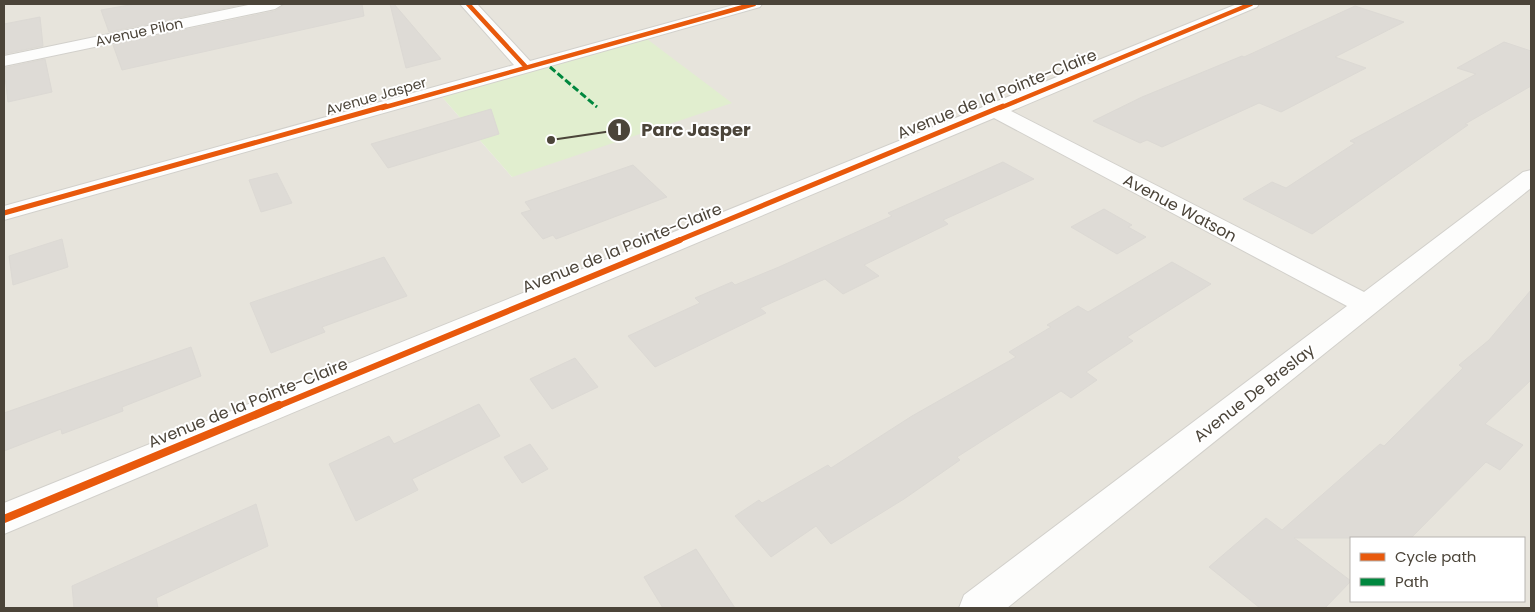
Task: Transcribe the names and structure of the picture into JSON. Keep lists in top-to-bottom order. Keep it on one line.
{"streets":{"street":["Avenue Pilon","Avenue de la Pointe-Claire","Avenue Jasper","Avenue Watson","Avenue De Breslay"]},"crossings":[["Avenue de la Pointe-Claire","Avenue Watson"],["Avenue Watson","Avenue De Breslay"]],"places":["Parc Jasper"],"legend":["Cycle path","Path"]}
